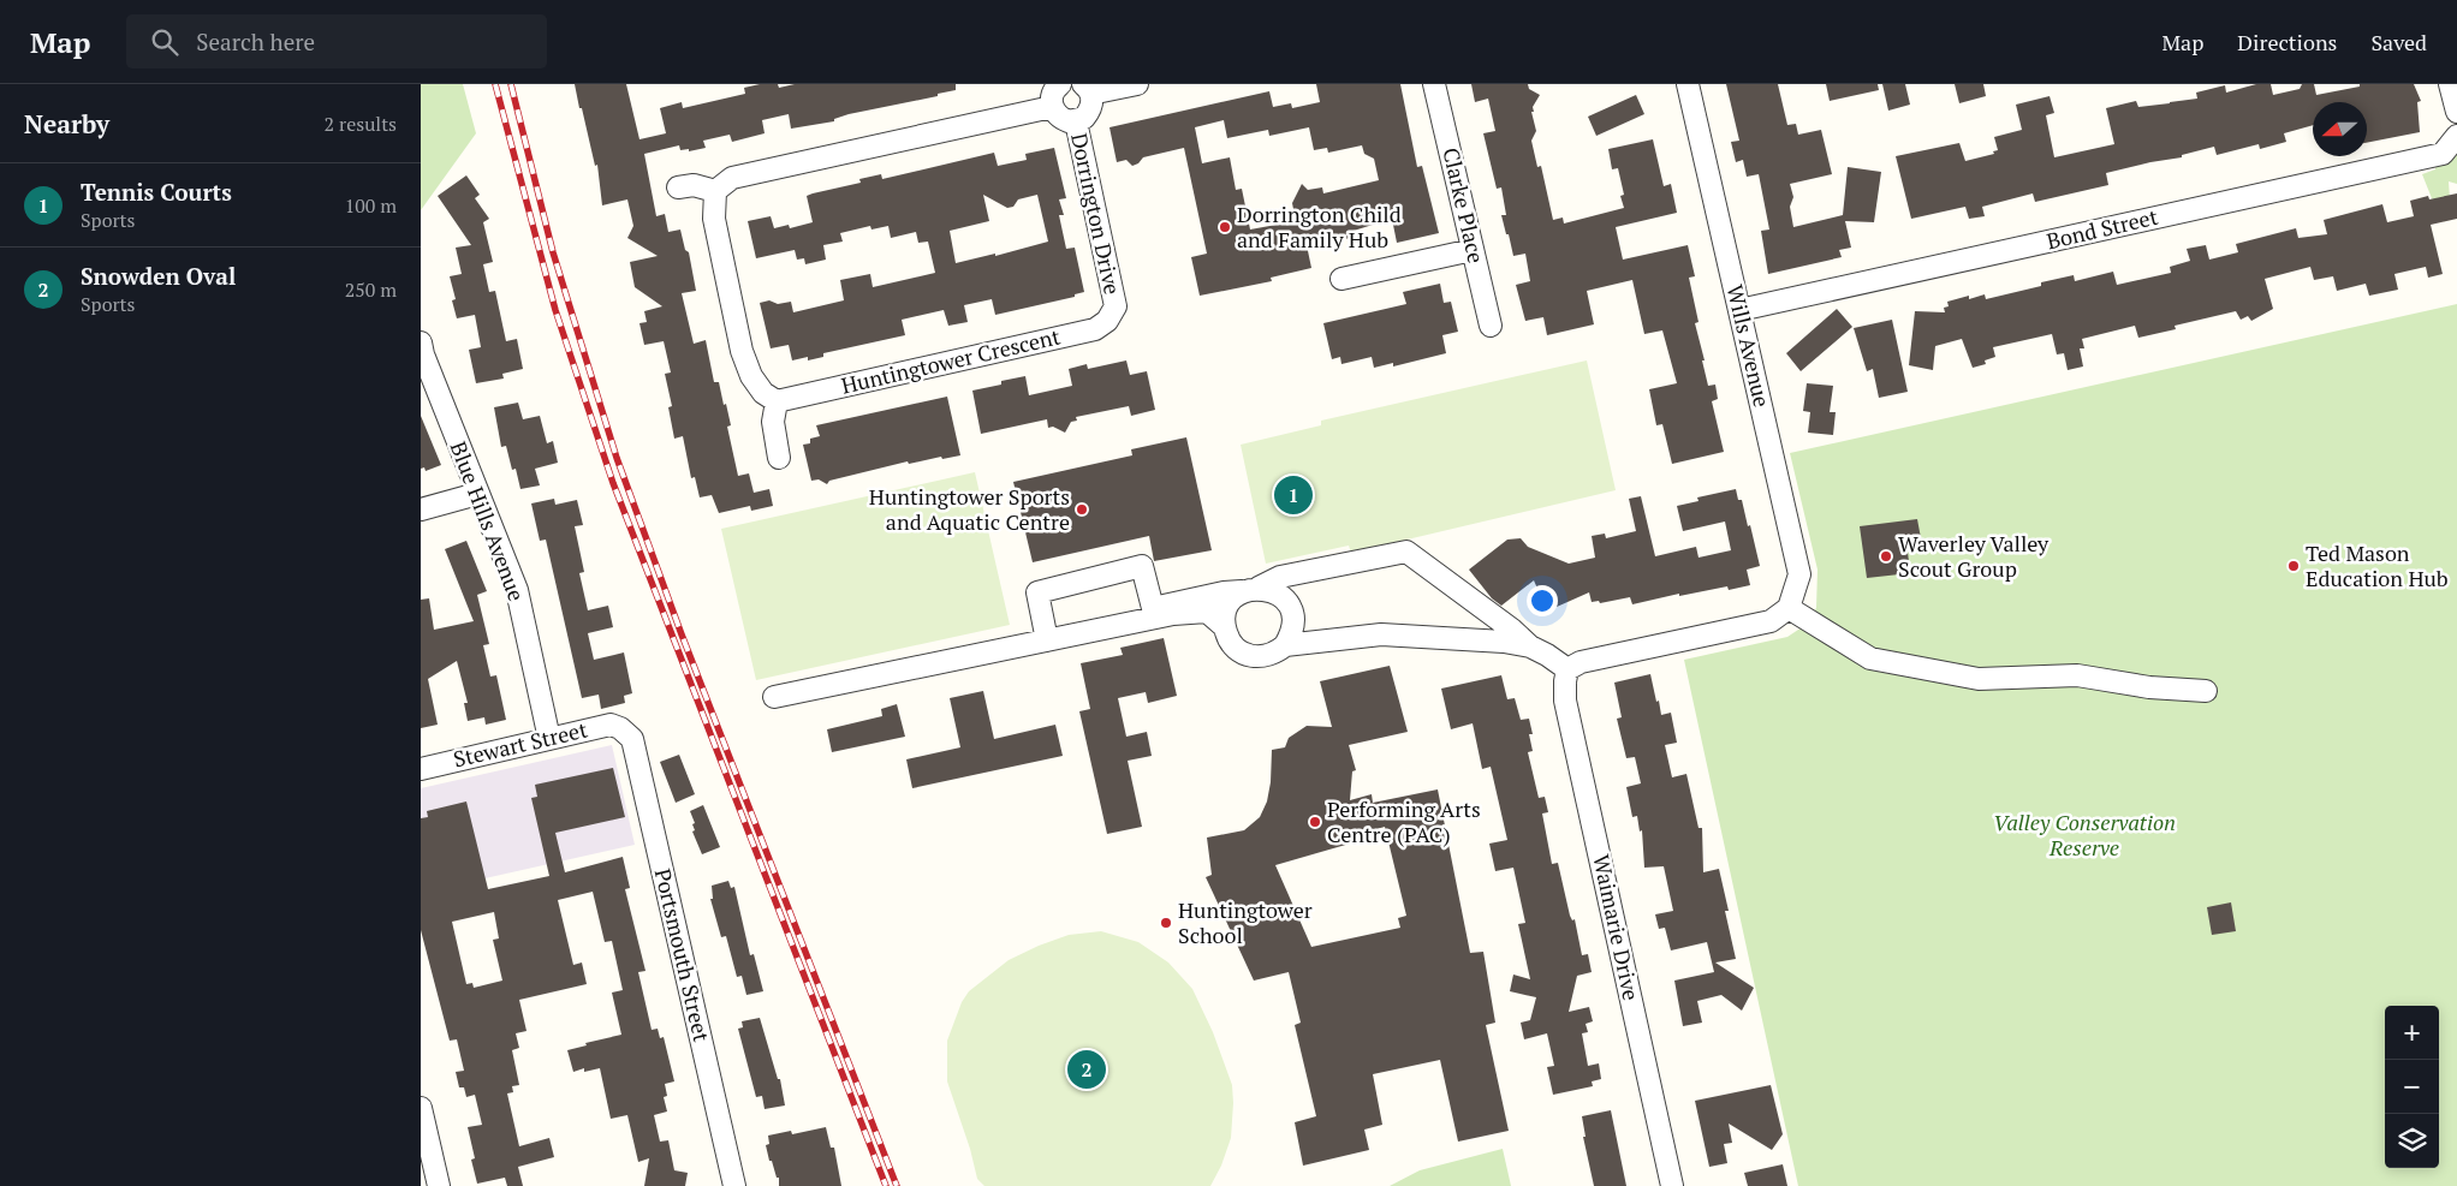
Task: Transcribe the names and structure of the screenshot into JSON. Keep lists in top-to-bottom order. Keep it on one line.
{"streets":{"street":["Clarke Place","Dorrington Drive","Bond Street","Wills Avenue","Huntingtower Crescent","Blue Hills Avenue","Stewart Street","Waimarie Drive","Portsmouth Street"]},"crossings":[["Dorrington Drive","Huntingtower Crescent"],["Bond Street","Wills Avenue"],["Blue Hills Avenue","Stewart Street"],["Stewart Street","Portsmouth Street"]],"parks":["Valley Conservation Reserve"],"places":["Dorrington Child and Family Hub","Huntingtower Sports and Aquatic Centre","Waverley Valley Scout Group","Ted Mason Education Hub","Performing Arts Centre (PAC)","Huntingtower School"],"north":"left","page":{"header":"Map","search":"Search here","nav":["Map","Directions","Saved"],"heading":["Nearby","2 results"],"list":[{"mark":"1","name":"Tennis Courts","note":"Sports","value":"100 m"},{"mark":"2","name":"Snowden Oval","note":"Sports","value":"250 m"}],"pins":["1","2"],"map_buttons":["+","−"]}}
